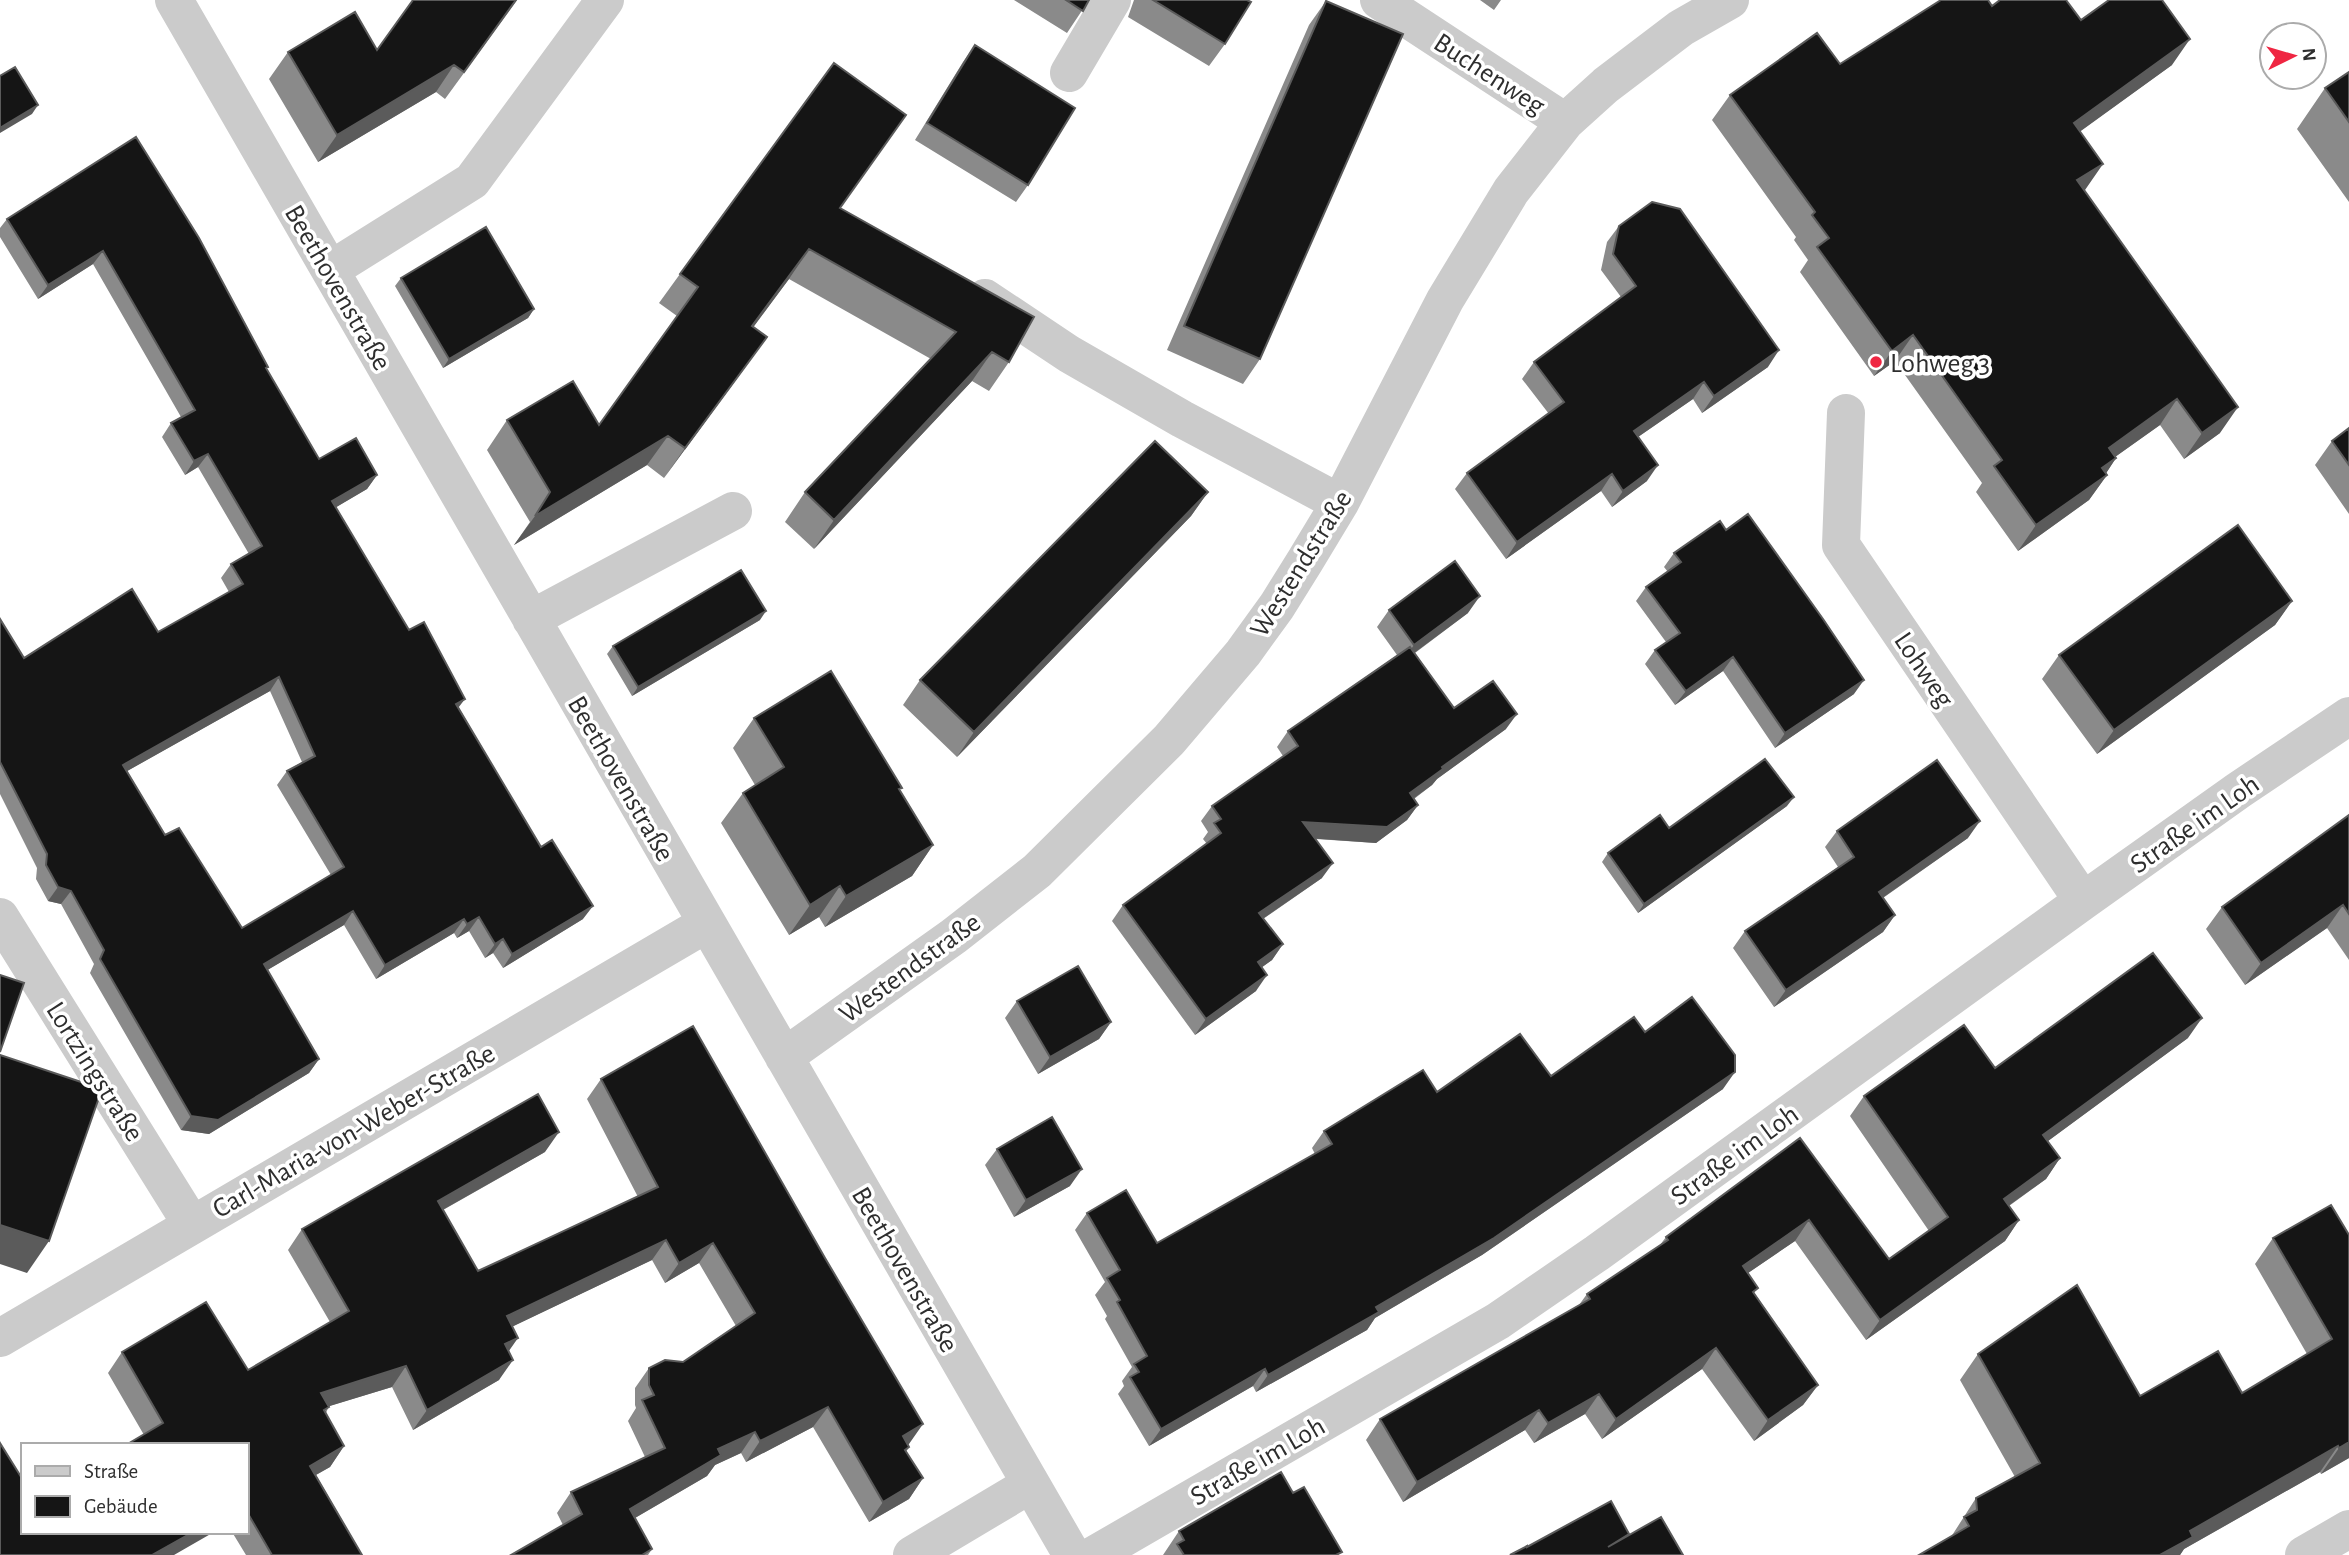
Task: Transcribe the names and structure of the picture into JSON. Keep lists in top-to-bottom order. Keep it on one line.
{"streets":{"street":["Buchenweg","Beethovenstraße","Westendstraße","Lohweg","Straße im Loh","Lortzingstraße","Carl-Maria-von-Weber-Straße"]},"crossings":[["Buchenweg","Westendstraße"],["Beethovenstraße","Westendstraße"],["Beethovenstraße","Carl-Maria-von-Weber-Straße"],["Lohweg","Straße im Loh"],["Lortzingstraße","Carl-Maria-von-Weber-Straße"]],"places":["Lohweg 3"],"legend":["Straße","Gebäude"],"north":"right"}
